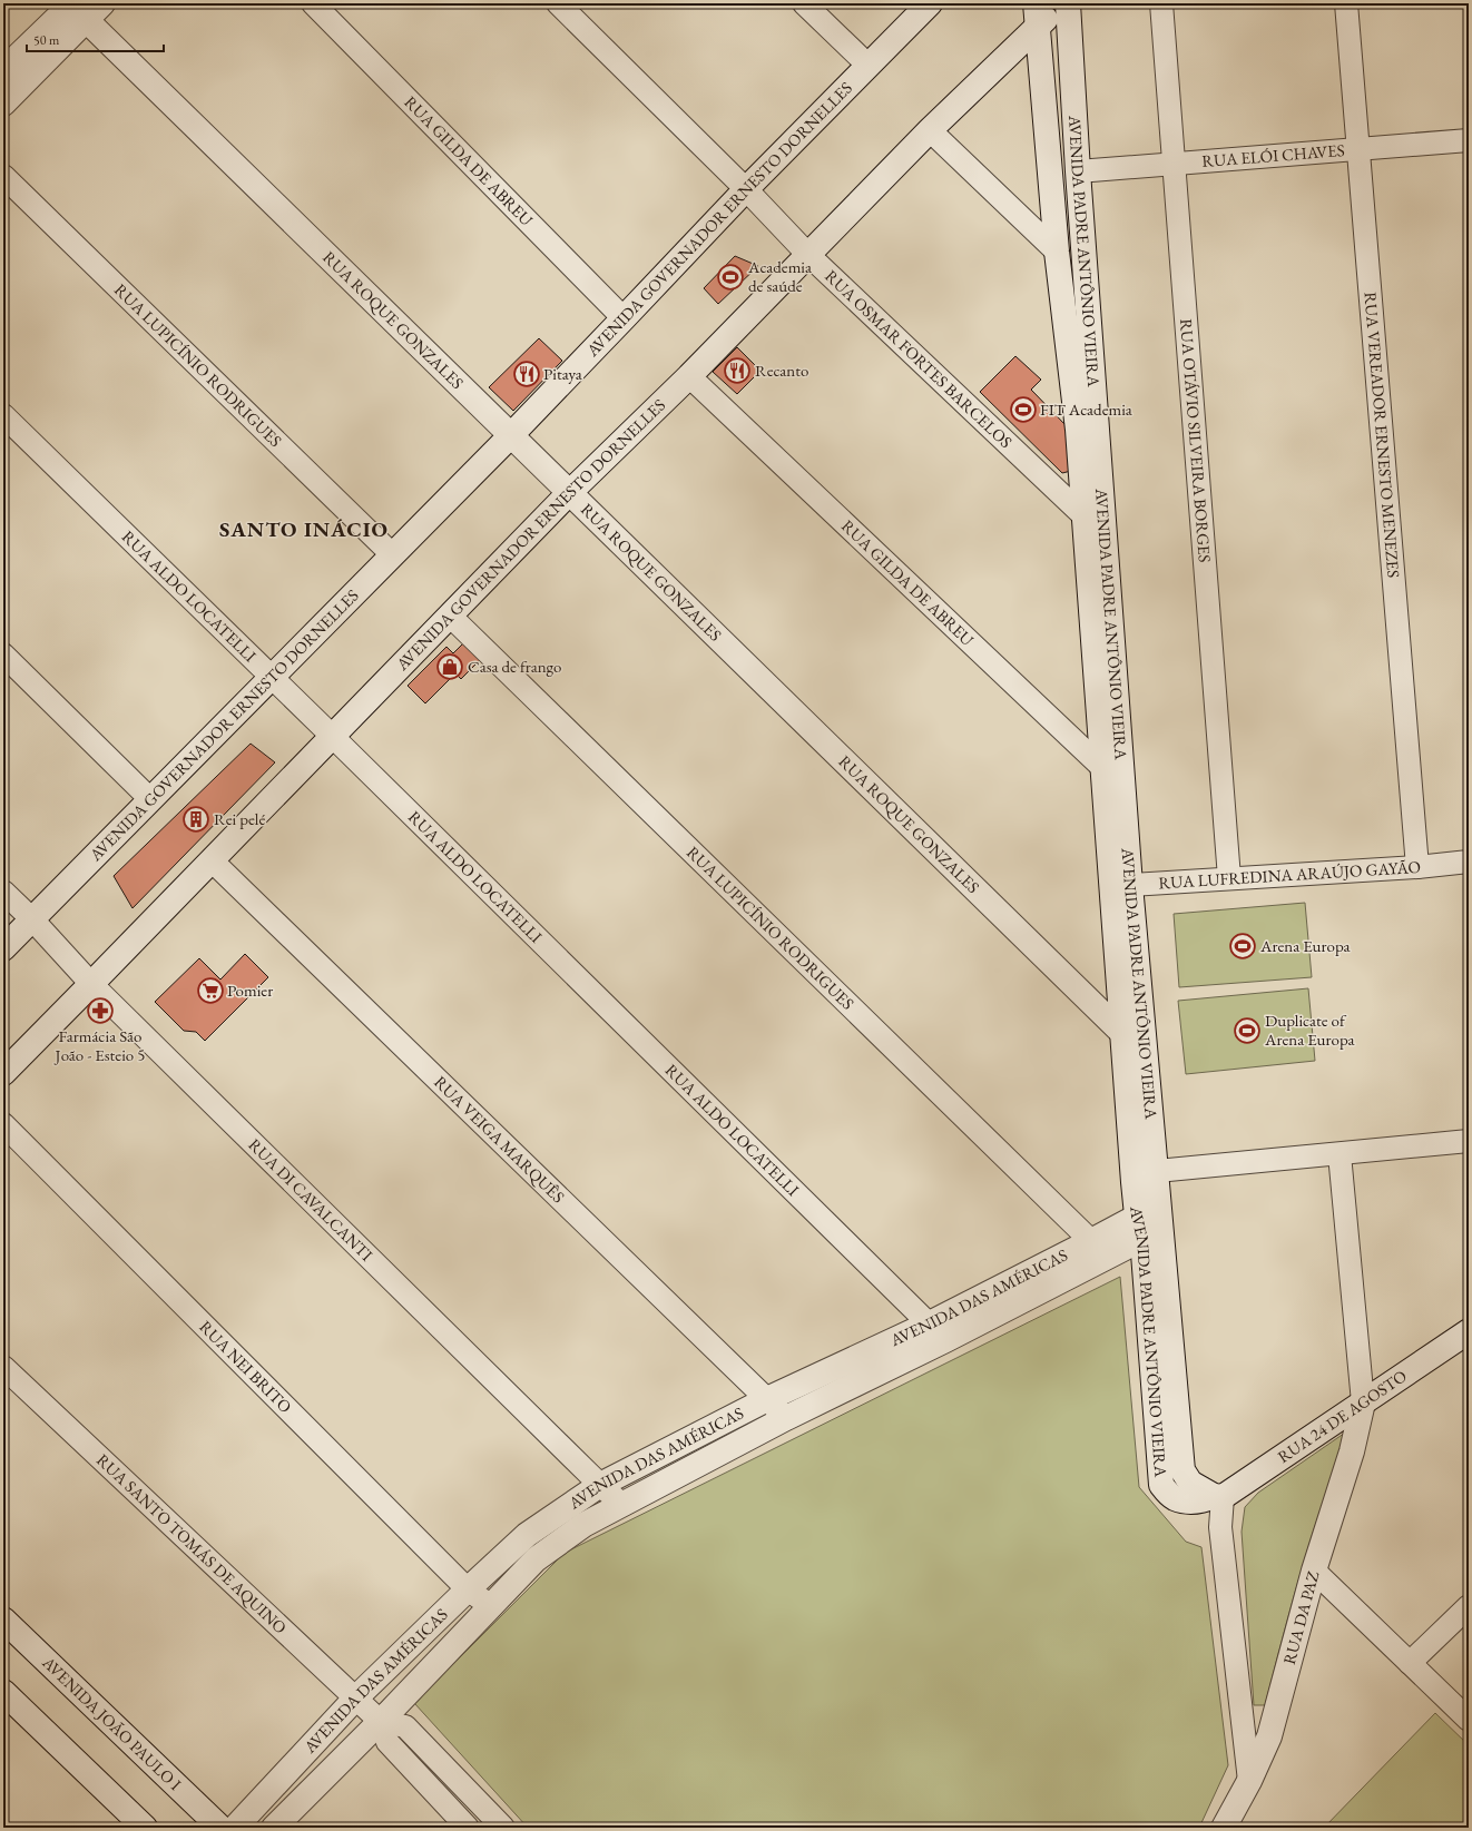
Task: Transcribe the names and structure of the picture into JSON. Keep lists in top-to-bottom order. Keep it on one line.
{"streets":{"main road":["AVENIDA GOVERNADOR ERNESTO DORNELLES","AVENIDA PADRE ANTÔNIO VIEIRA","RUA ROQUE GONZALES","AVENIDA DAS AMÉRICAS","RUA 24 DE AGOSTO","RUA DA PAZ","AVENIDA JOÃO PAULO I"],"street":["RUA ELÓI CHAVES","RUA GILDA DE ABREU","RUA OSMAR FORTES BARCELOS","RUA LUPICÍNIO RODRIGUES","RUA VEREADOR ERNESTO MENEZES","RUA OTÁVIO SILVEIRA BORGES","RUA ALDO LOCATELLI","RUA LUFREDINA ARAÚJO GAYÃO","RUA VEIGA MARQUÊS","RUA DI CAVALCANTI","RUA NEI BRITO","RUA SANTO TOMÁS DE AQUINO"]},"crossings":[["RUA ELÓI CHAVES","AVENIDA PADRE ANTÔNIO VIEIRA"],["RUA ELÓI CHAVES","RUA VEREADOR ERNESTO MENEZES"],["RUA ELÓI CHAVES","RUA OTÁVIO SILVEIRA BORGES"],["RUA GILDA DE ABREU","AVENIDA GOVERNADOR ERNESTO DORNELLES"],["RUA GILDA DE ABREU","AVENIDA PADRE ANTÔNIO VIEIRA"],["AVENIDA GOVERNADOR ERNESTO DORNELLES","AVENIDA PADRE ANTÔNIO VIEIRA"],["AVENIDA GOVERNADOR ERNESTO DORNELLES","RUA ROQUE GONZALES"],["AVENIDA GOVERNADOR ERNESTO DORNELLES","RUA OSMAR FORTES BARCELOS"],["AVENIDA GOVERNADOR ERNESTO DORNELLES","RUA LUPICÍNIO RODRIGUES"],["AVENIDA GOVERNADOR ERNESTO DORNELLES","RUA ALDO LOCATELLI"],["AVENIDA GOVERNADOR ERNESTO DORNELLES","RUA VEIGA MARQUÊS"],["AVENIDA GOVERNADOR ERNESTO DORNELLES","RUA DI CAVALCANTI"],["AVENIDA PADRE ANTÔNIO VIEIRA","RUA ROQUE GONZALES"],["AVENIDA PADRE ANTÔNIO VIEIRA","RUA OSMAR FORTES BARCELOS"],["AVENIDA PADRE ANTÔNIO VIEIRA","RUA LUFREDINA ARAÚJO GAYÃO"],["AVENIDA PADRE ANTÔNIO VIEIRA","AVENIDA DAS AMÉRICAS"],["AVENIDA PADRE ANTÔNIO VIEIRA","RUA 24 DE AGOSTO"],["RUA LUPICÍNIO RODRIGUES","AVENIDA DAS AMÉRICAS"],["RUA VEREADOR ERNESTO MENEZES","RUA LUFREDINA ARAÚJO GAYÃO"],["RUA OTÁVIO SILVEIRA BORGES","RUA LUFREDINA ARAÚJO GAYÃO"],["RUA ALDO LOCATELLI","AVENIDA DAS AMÉRICAS"],["RUA VEIGA MARQUÊS","AVENIDA DAS AMÉRICAS"],["RUA DI CAVALCANTI","AVENIDA DAS AMÉRICAS"],["AVENIDA DAS AMÉRICAS","RUA NEI BRITO"],["AVENIDA DAS AMÉRICAS","RUA SANTO TOMÁS DE AQUINO"],["RUA 24 DE AGOSTO","RUA DA PAZ"]],"districts":["SANTO INÁCIO"],"places":{"sports":["Academia de saúde","FIT Academia","Arena Europa","Duplicate of Arena Europa"],"restaurant":["Recanto","Pitaya"],"shop":["Casa de frango"],"building":["Rei pelé"],"supermarket":["Pomier"],"pharmacy":["Farmácia São João - Esteio 5"]},"scale_bar":"50 m"}
